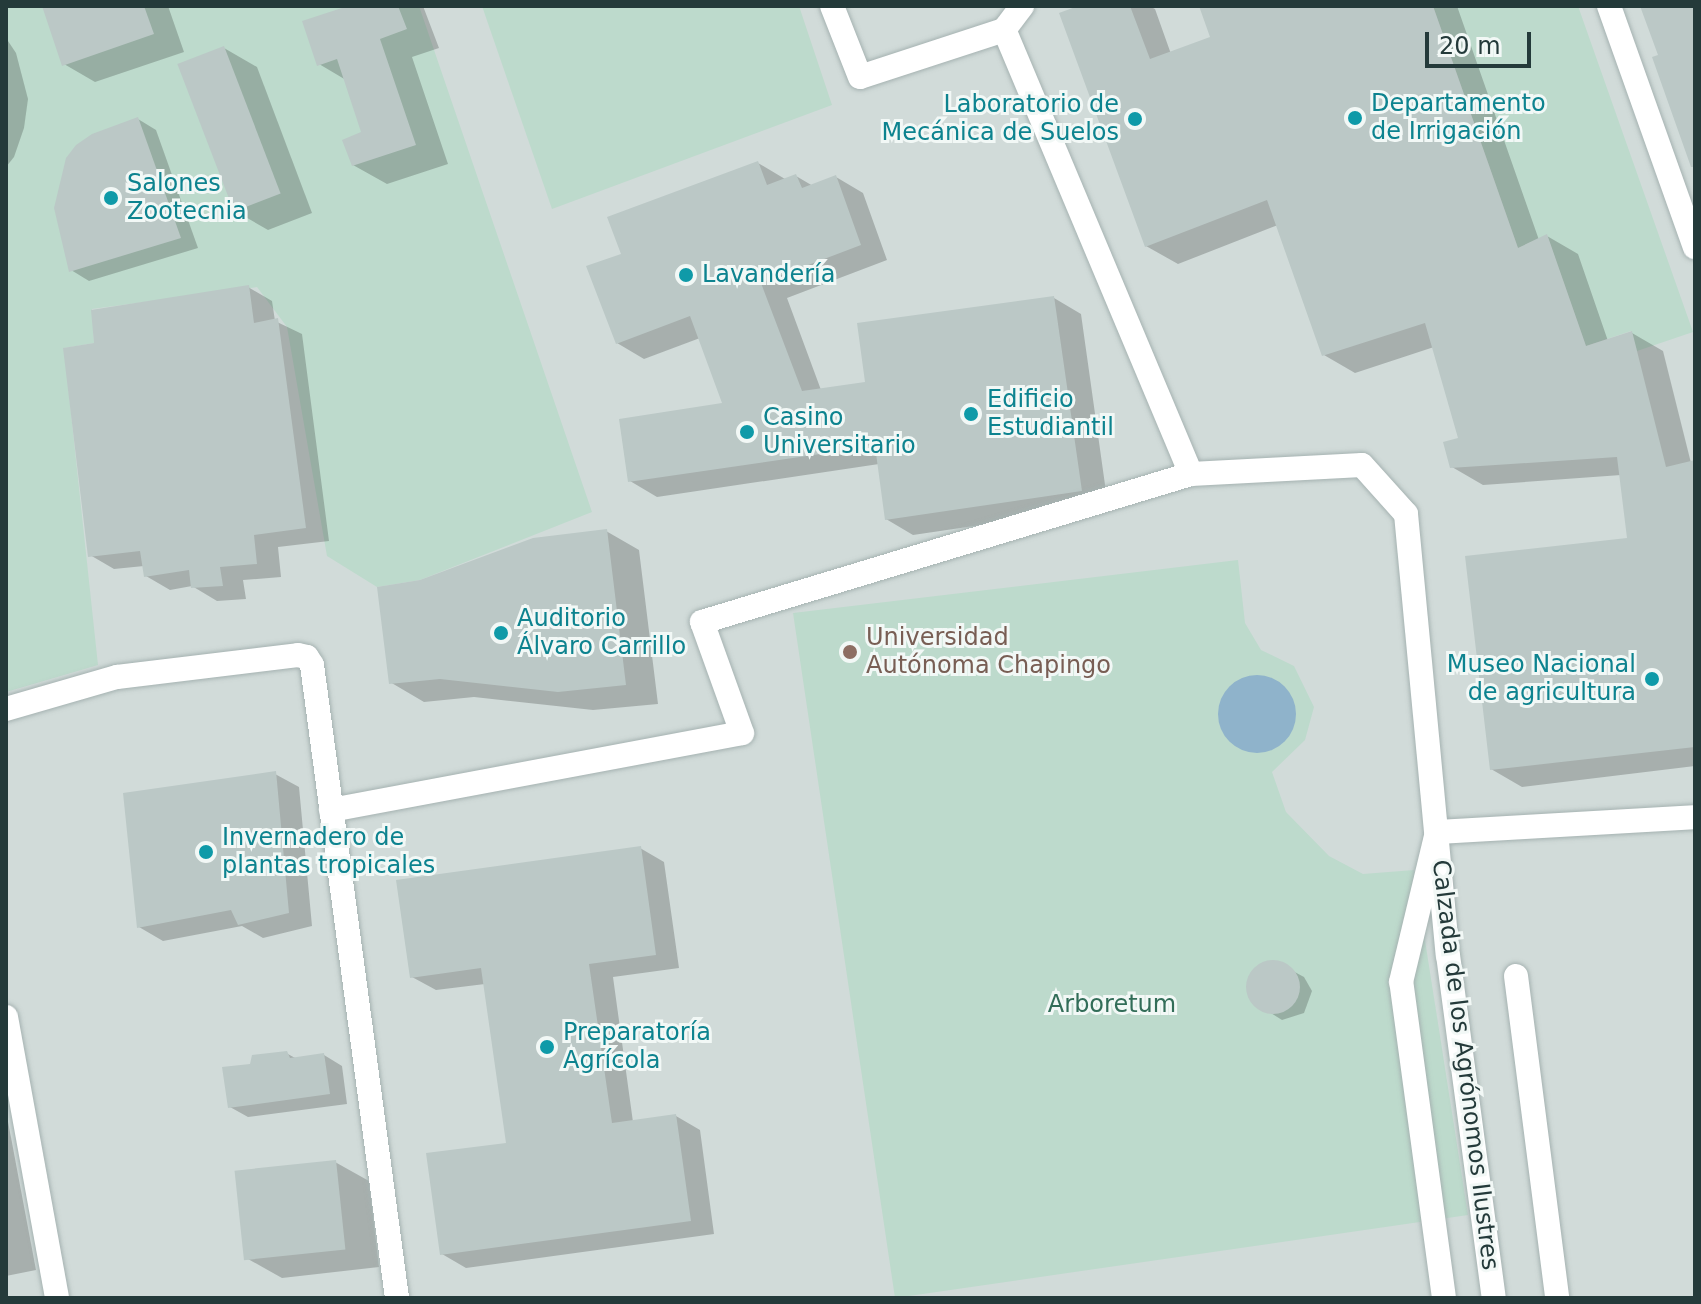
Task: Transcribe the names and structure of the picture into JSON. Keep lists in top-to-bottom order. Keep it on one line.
{"streets":{"street":["Calzada de los Agrónomos Ilustres"]},"parks":["Arboretum"],"places":["Departamento de Irrigación","Laboratorio de Mecánica de Suelos","Salones Zootecnia","Lavandería","Edificio Estudiantil","Casino Universitario","Auditorio Álvaro Carrillo","Universidad Autónoma Chapingo","Museo Nacional de agricultura","Invernadero de plantas tropicales","Preparatoría Agrícola"],"scale_bar":"20 m"}
